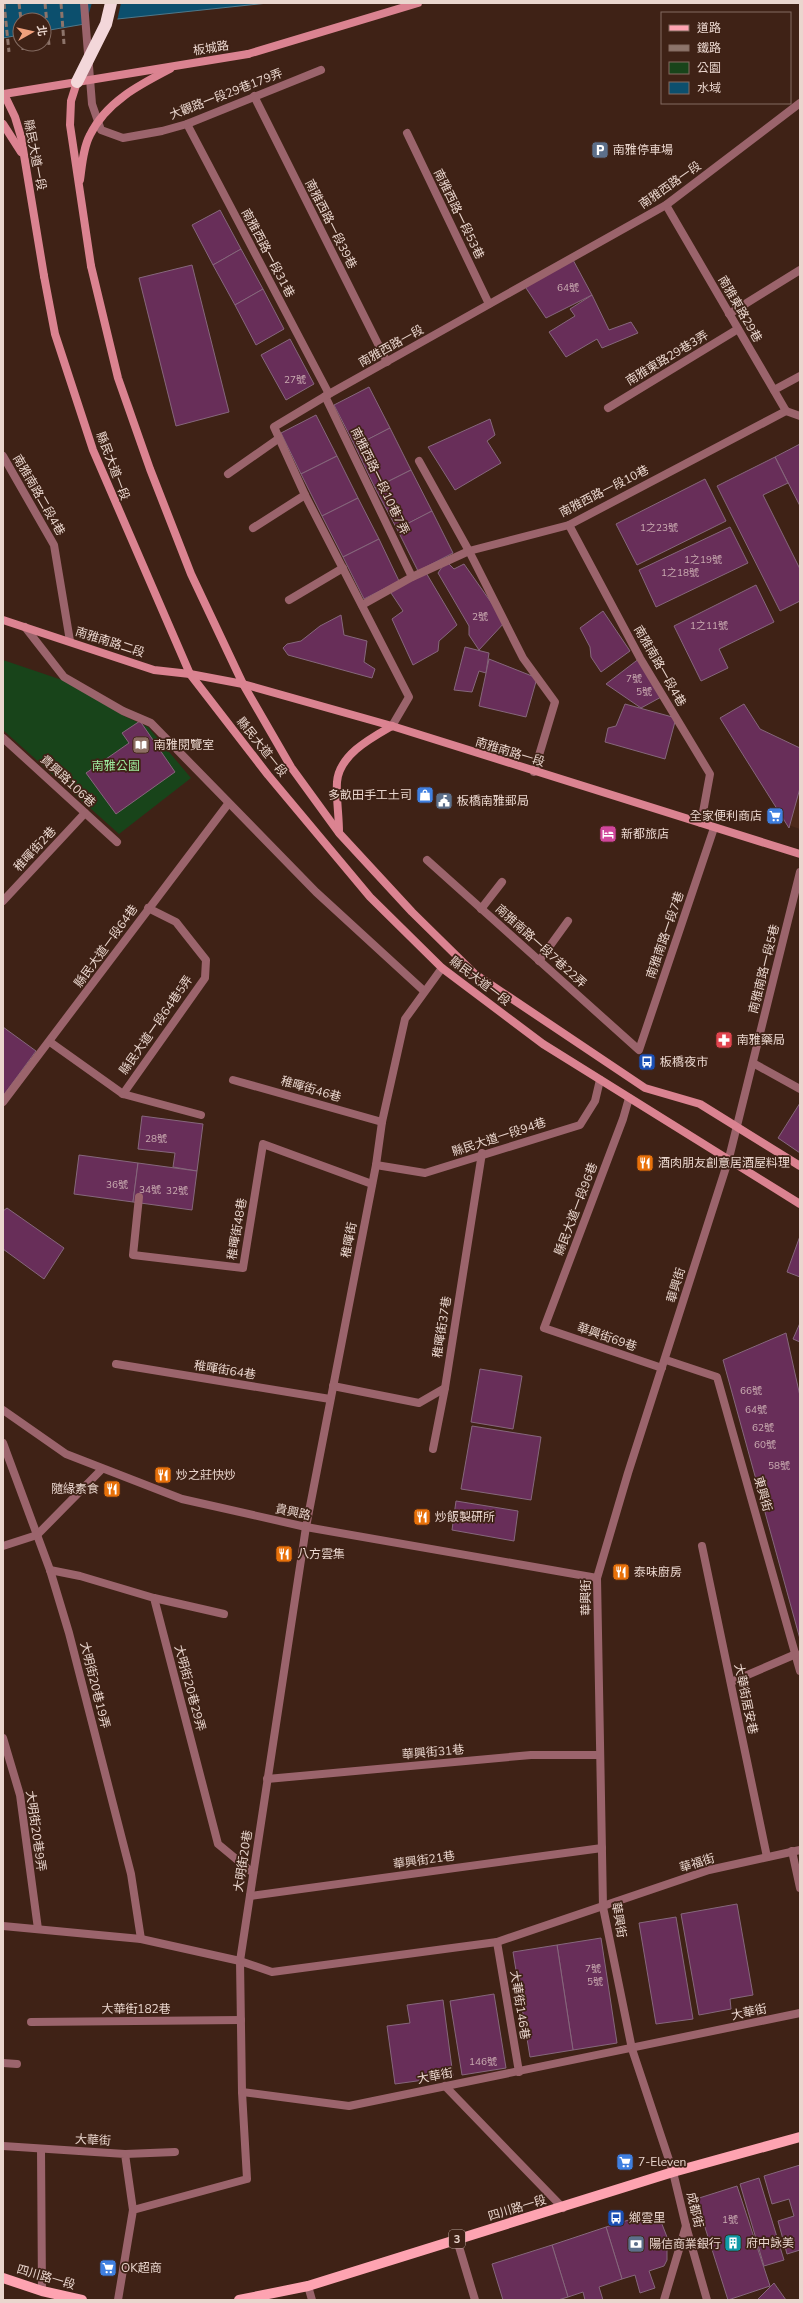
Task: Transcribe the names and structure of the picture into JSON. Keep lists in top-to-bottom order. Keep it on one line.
{"streets":{"main road":["板城路","縣民大道一段","南雅南路二段","南雅南路一段","四川路一段","3"],"street":["大觀路一段29巷179弄","南雅西路一段","南雅西路一段53巷","南雅西路一段39巷","南雅西路一段31巷","南雅東路29巷","南雅東路29巷3弄","南雅西路一段10巷7弄","南雅西路一段10巷","南雅南路二段4巷","南雅南路一段4巷","貴興路106巷","稚暉街2巷","南雅南路一段7巷","縣民大道一段64巷","南雅南路一段7巷22弄","南雅南路一段5巷","縣民大道一段64巷5弄","稚暉街46巷","縣民大道一段94巷","縣民大道一段96巷","稚暉街48巷","稚暉街","華興街","稚暉街37巷","華興街69巷","稚暉街64巷","東興街","貴興路","大明街20巷19弄","大明街20巷29弄","大華街居安巷","華興街31巷","大明街20巷9弄","華興街21巷","大明街20巷","華福街","大華街146巷","大華街182巷","大華街","成都街"]},"crossings":[["板城路","縣民大道一段"],["大觀路一段29巷179弄","南雅西路一段39巷"],["大觀路一段29巷179弄","南雅西路一段31巷"],["縣民大道一段","南雅南路二段"],["縣民大道一段","南雅南路一段"],["縣民大道一段","南雅南路一段5巷"],["縣民大道一段","縣民大道一段94巷"],["縣民大道一段","縣民大道一段96巷"],["縣民大道一段","稚暉街"],["縣民大道一段","華興街"],["南雅西路一段","南雅西路一段53巷"],["南雅西路一段","南雅西路一段39巷"],["南雅西路一段","南雅西路一段31巷"],["南雅西路一段","南雅東路29巷"],["南雅西路一段","南雅西路一段10巷7弄"],["南雅西路一段31巷","南雅西路一段10巷7弄"],["南雅東路29巷","南雅東路29巷3弄"],["南雅東路29巷","南雅西路一段10巷"],["南雅西路一段10巷7弄","南雅西路一段10巷"],["南雅西路一段10巷","南雅南路一段4巷"],["南雅南路二段4巷","南雅南路二段"],["南雅南路二段","南雅南路一段"],["南雅南路一段4巷","南雅南路一段"],["南雅南路一段","南雅南路一段7巷"],["貴興路106巷","稚暉街2巷"],["南雅南路一段7巷","南雅南路一段7巷22弄"],["縣民大道一段64巷","縣民大道一段64巷5弄"],["南雅南路一段5巷","華興街"],["稚暉街46巷","稚暉街"],["縣民大道一段94巷","稚暉街"],["縣民大道一段94巷","稚暉街37巷"],["縣民大道一段96巷","華興街69巷"],["稚暉街48巷","稚暉街"],["稚暉街","稚暉街64巷"],["稚暉街","貴興路"],["稚暉街","大明街20巷"],["華興街","華興街69巷"],["華興街","東興街"],["華興街","貴興路"],["華興街","華興街31巷"],["華興街","華興街21巷"],["華興街","華福街"],["華興街","大華街"],["華興街69巷","東興街"],["貴興路","大明街20巷"],["大明街20巷29弄","大明街20巷"],["大華街居安巷","華福街"],["華興街31巷","大明街20巷"],["華興街21巷","大明街20巷"],["大明街20巷","華福街"],["華福街","大華街146巷"],["大華街146巷","大華街"],["四川路一段","成都街"]],"parks":["南雅公園"],"places":{"parking":["南雅停車場"],"library":["南雅閱覽室"],"shop":["多畝田手工土司"],"public building":["板橋南雅郵局"],"supermarket":["全家便利商店","7-Eleven","OK超商"],"hotel":["新都旅店"],"pharmacy":["南雅藥局"],"bus stop":["板橋夜市","鄉雲里"],"restaurant":["酒肉朋友創意居酒屋料理","炒之莊快炒","隨緣素食","炒飯製研所","八方雲集","泰味廚房"],"building":["府中詠美"],"bank":["陽信商業銀行"]},"house_numbers":["64號","27號","1之23號","1之19號","1之18號","2號","1之11號","7號","5號","28號","36號","34號","32號","66號","64號","62號","60號","58號","7號","5號","146號","1號"],"legend":["道路","鐵路","公園","水域"],"north":"right"}
